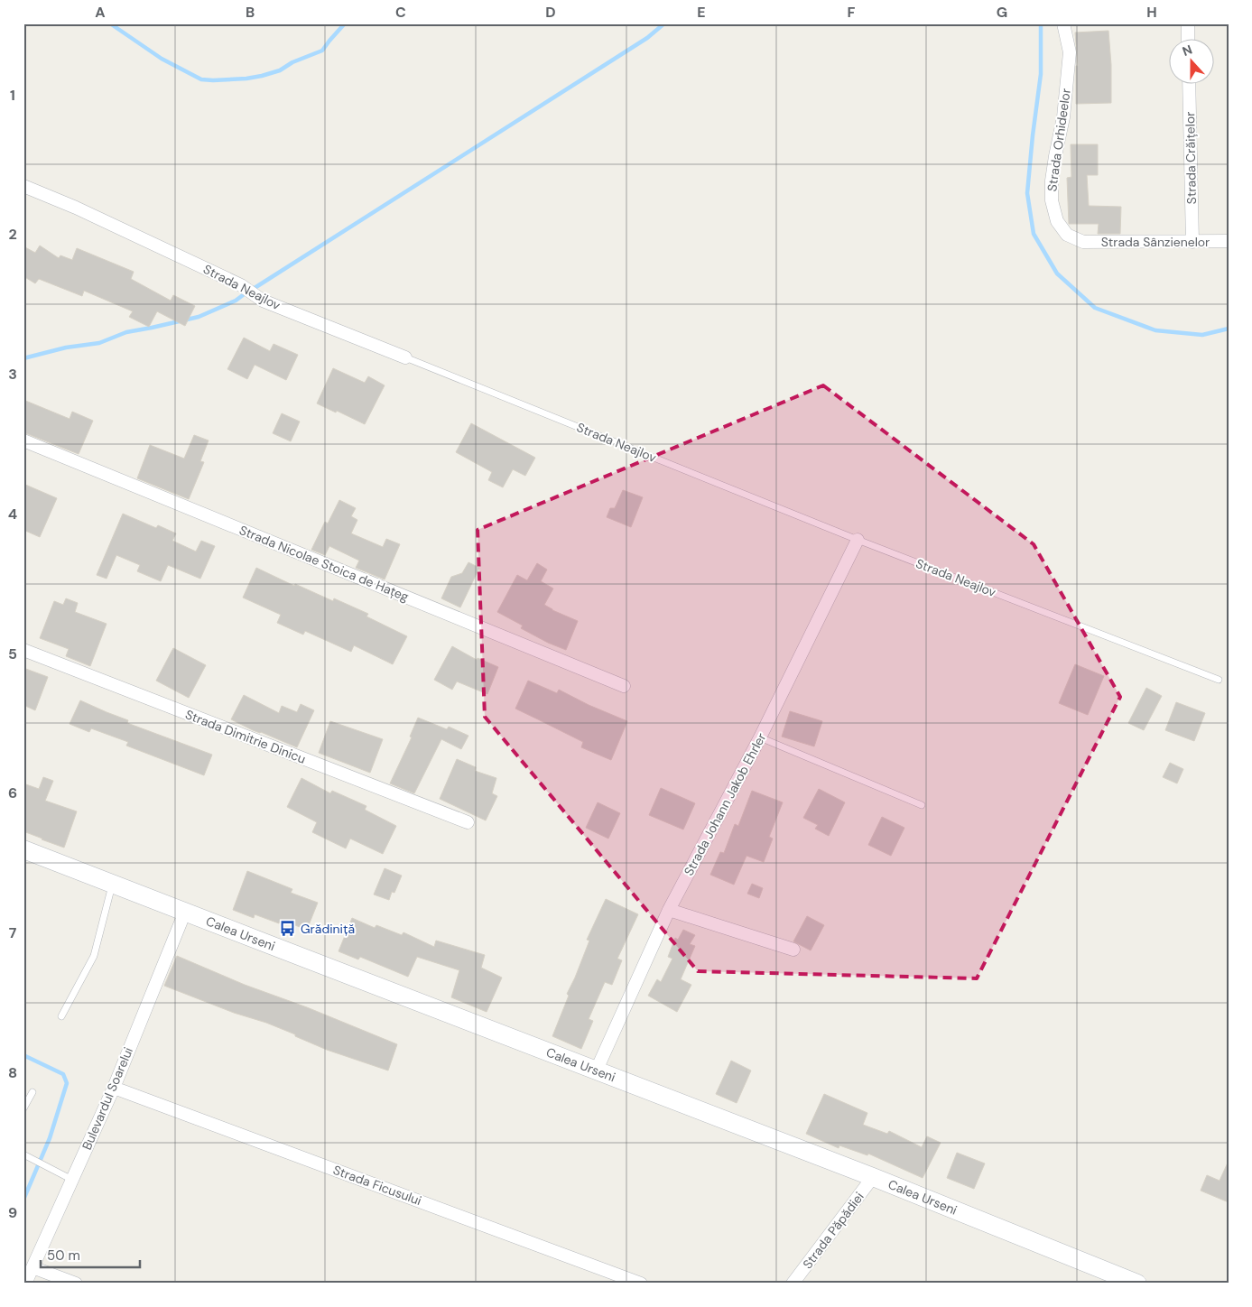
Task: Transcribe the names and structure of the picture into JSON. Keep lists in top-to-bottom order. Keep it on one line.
{"streets":{"street":["Strada Orhideelor","Strada Crăițelor","Strada Sânzienelor","Strada Neajlov","Strada Nicolae Stoica de Hațeg","Strada Dimitrie Dinicu","Strada Johann Jakob Ehrler","Calea Urseni","Bulevardul Soarelui","Strada Ficusului","Strada Păpădiei"]},"crossings":[["Strada Orhideelor","Strada Sânzienelor"],["Strada Crăițelor","Strada Sânzienelor"],["Strada Neajlov","Strada Johann Jakob Ehrler"],["Strada Johann Jakob Ehrler","Calea Urseni"],["Calea Urseni","Bulevardul Soarelui"],["Calea Urseni","Strada Păpădiei"],["Bulevardul Soarelui","Strada Ficusului"]],"places":{"bus stop":["Grădiniță"]},"scale_bar":"50 m","north":"top","grid":{"columns":["A","B","C","D","E","F","G","H"],"rows":["1","2","3","4","5","6","7","8","9"]}}
